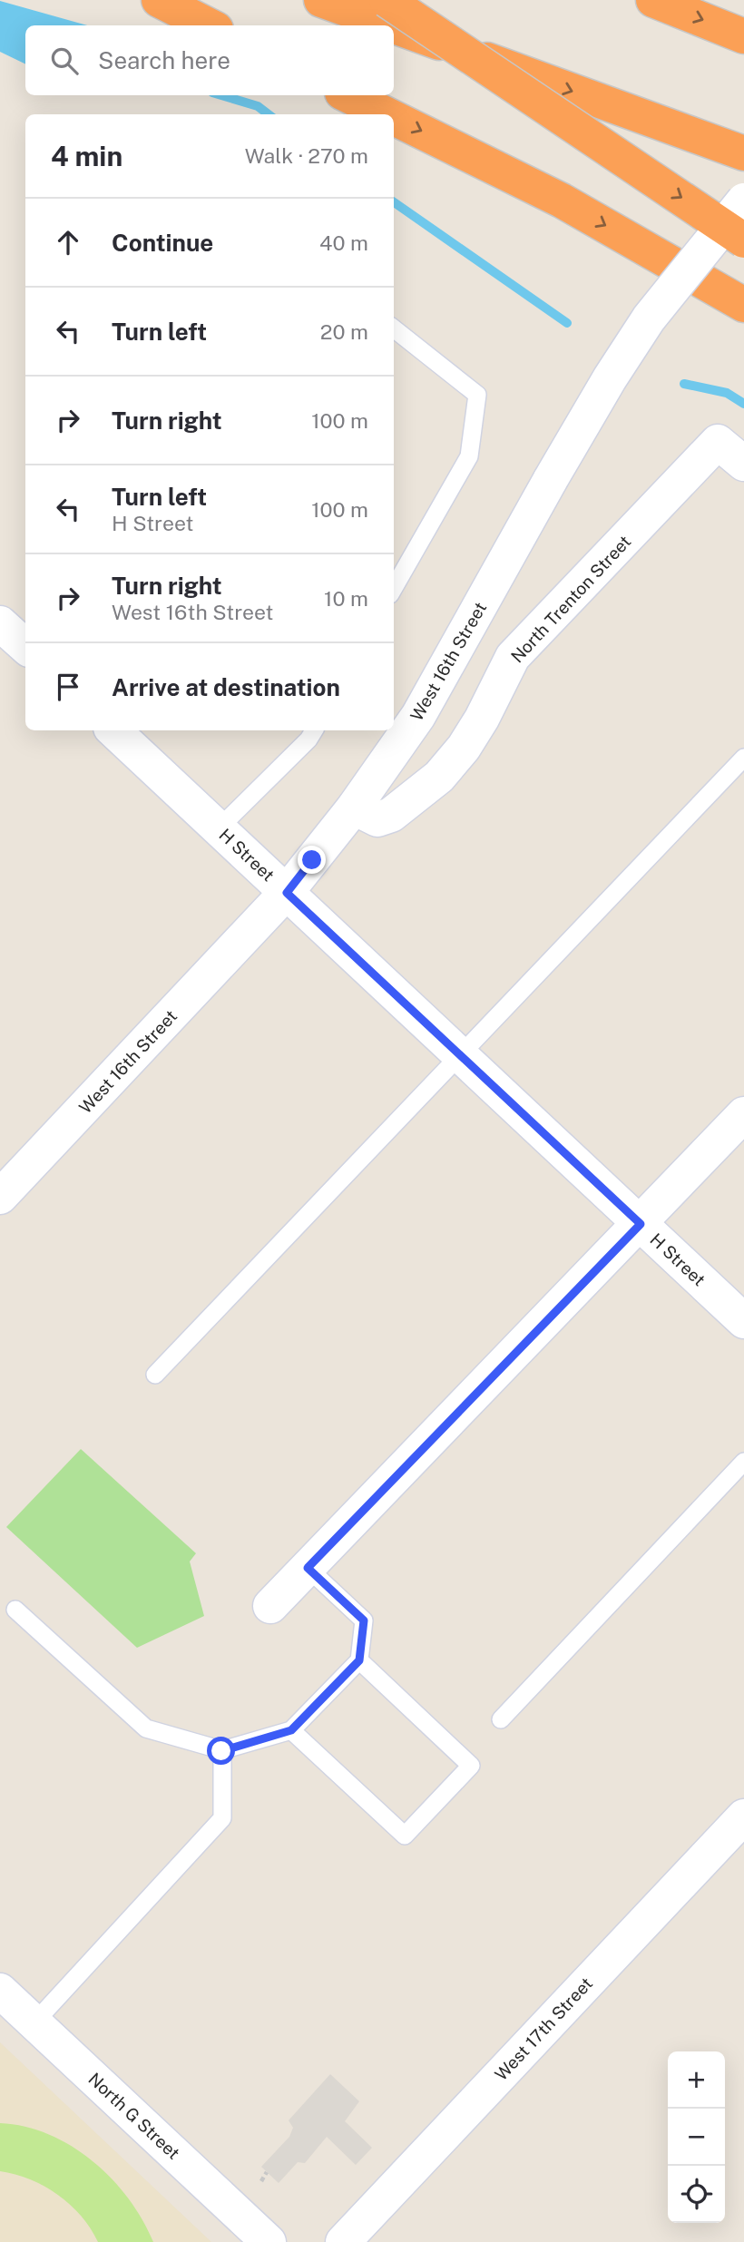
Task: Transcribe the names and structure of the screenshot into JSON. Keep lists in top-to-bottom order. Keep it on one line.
{"streets":{"street":["North Trenton Street","West 16th Street","H Street","West 17th Street","North G Street"]},"crossings":[["North Trenton Street","West 16th Street"],["West 16th Street","H Street"]],"page":{"search":"Search here","heading":["4 min","Walk · 270 m"],"list":[["Continue","40 m"],["Turn left","20 m"],["Turn right","100 m"],["Turn left","H Street","100 m"],["Turn right","West 16th Street","10 m"],"Arrive at destination"],"map_buttons":["+","−"]}}
